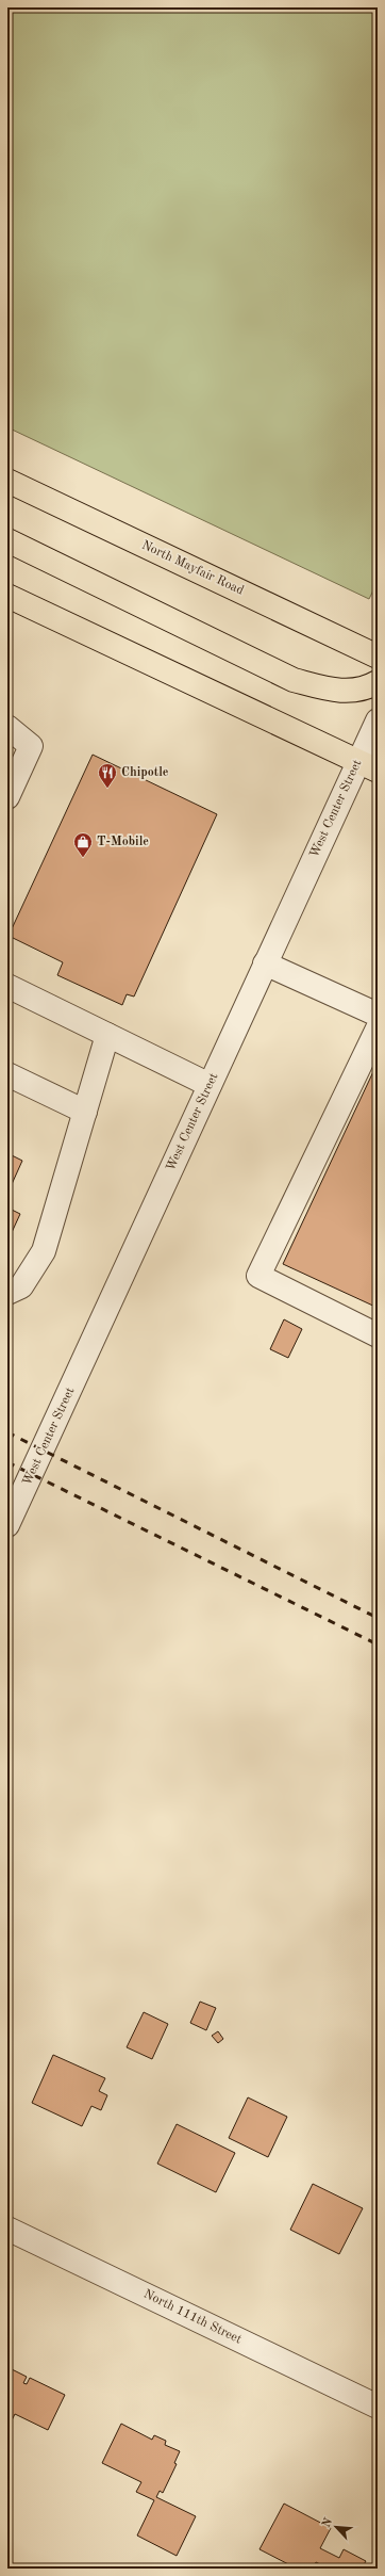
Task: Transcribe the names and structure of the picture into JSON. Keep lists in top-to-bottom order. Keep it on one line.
{"streets":{"main road":["North Mayfair Road"],"street":["West Center Street","North 111th Street"]},"places":{"restaurant":["Chipotle"],"shop":["T-Mobile"]},"north":"top left"}
